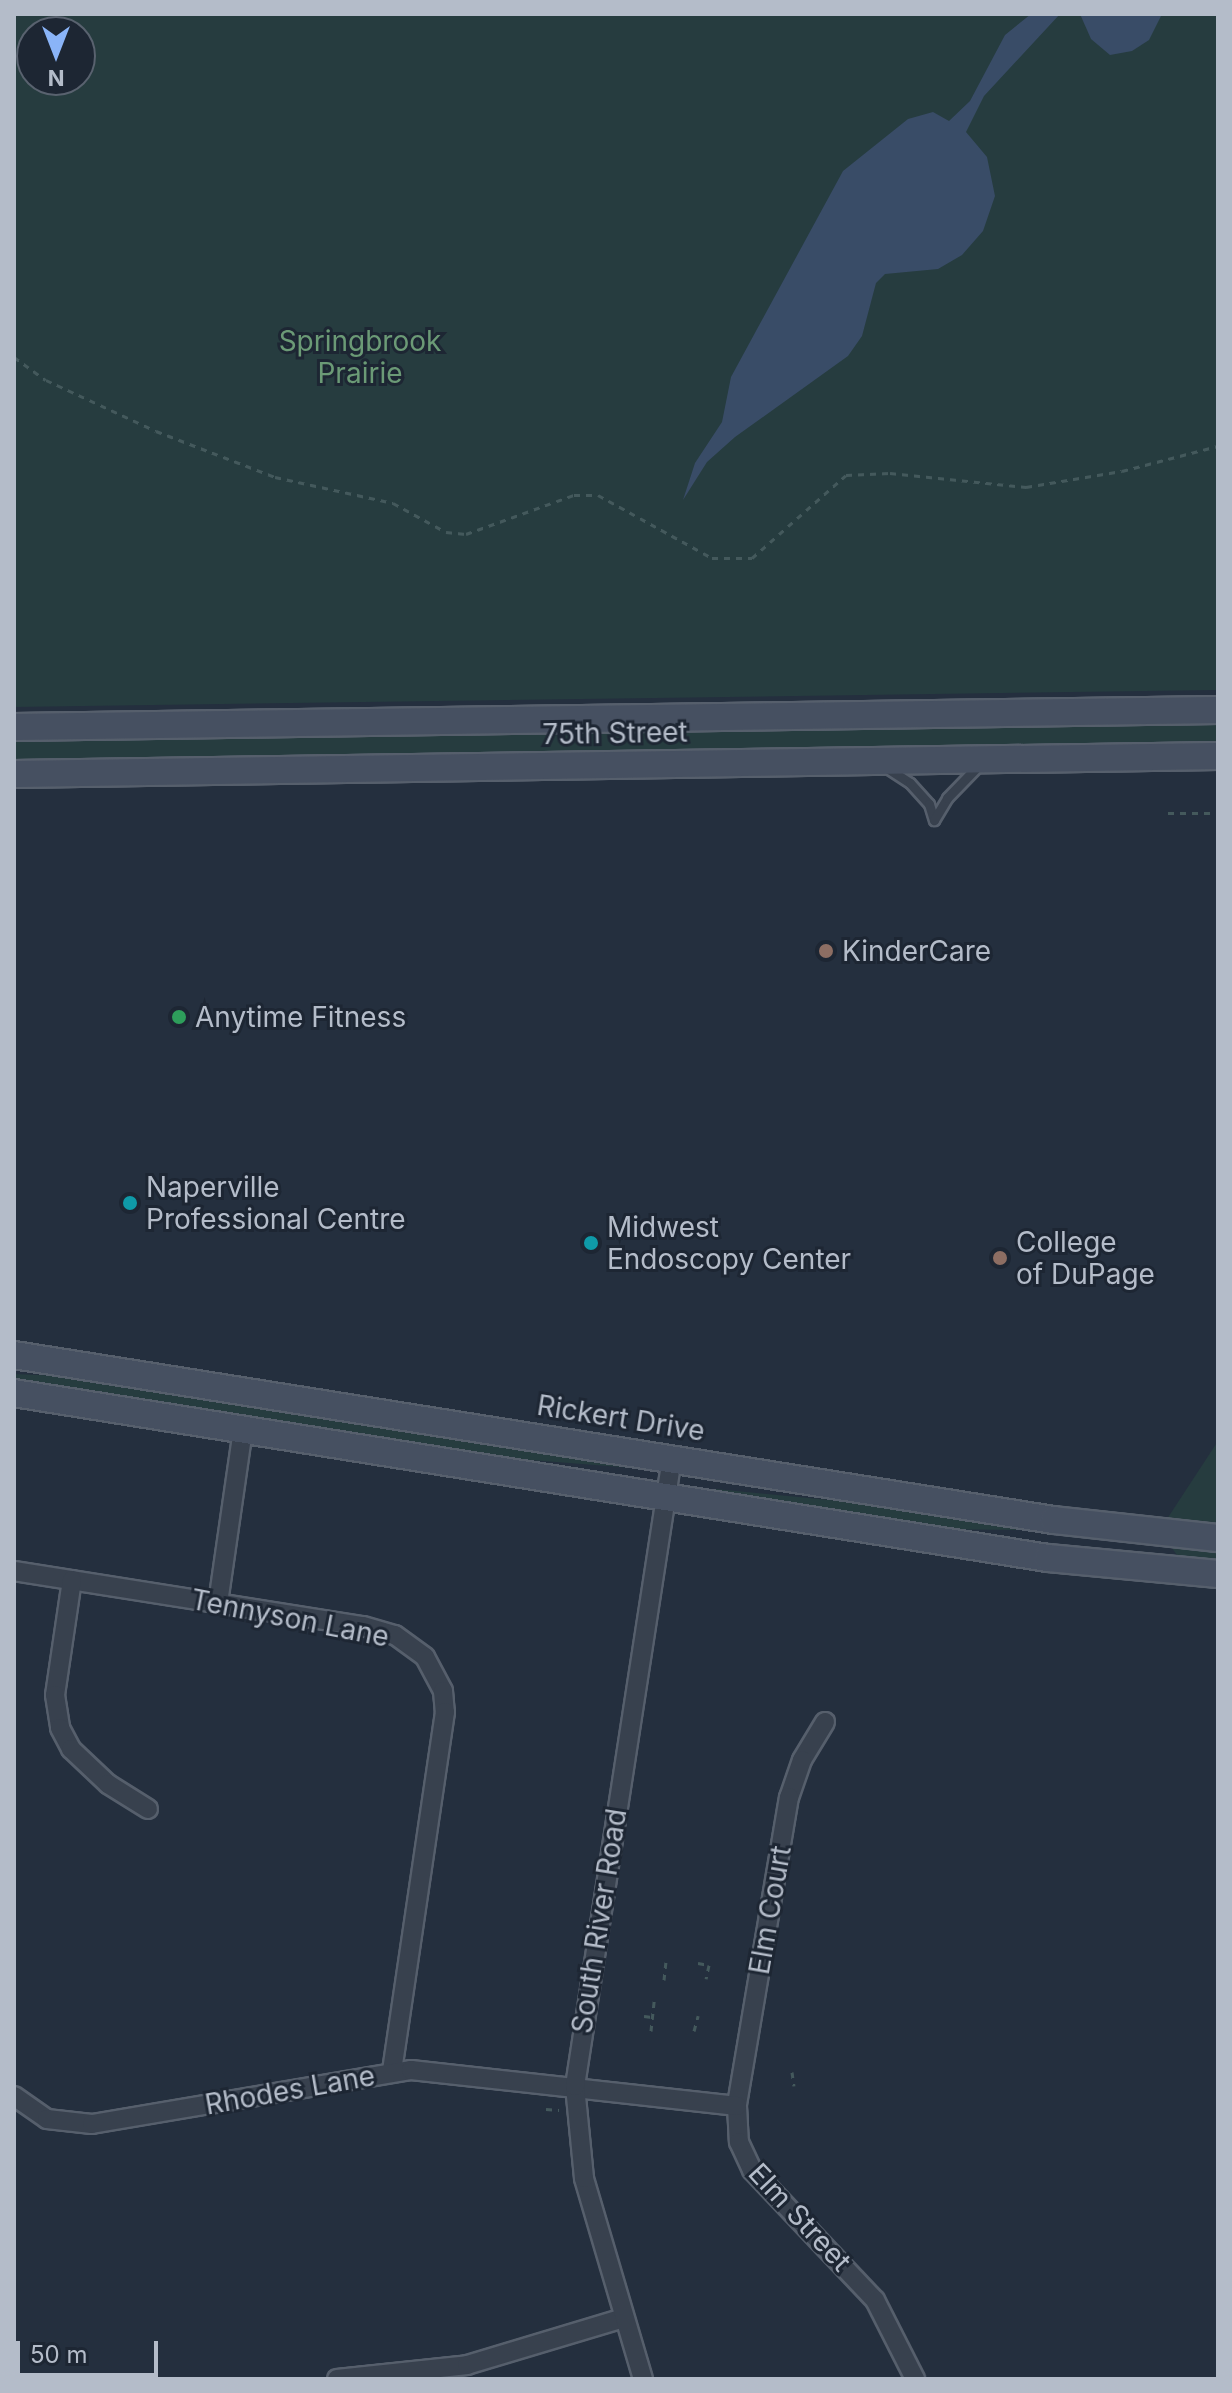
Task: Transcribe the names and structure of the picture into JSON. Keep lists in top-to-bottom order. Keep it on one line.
{"streets":{"street":["75th Street","Rickert Drive","Tennyson Lane","Elm Court","South River Road","Rhodes Lane","Elm Street"]},"crossings":[["Rickert Drive","South River Road"],["Tennyson Lane","Rhodes Lane"],["Elm Court","Elm Street"],["South River Road","Rhodes Lane"]],"parks":["Springbrook Prairie"],"places":["KinderCare","Anytime Fitness","Naperville Professional Centre","Midwest Endoscopy Center","College of DuPage"],"scale_bar":"50 m","north":"bottom"}
